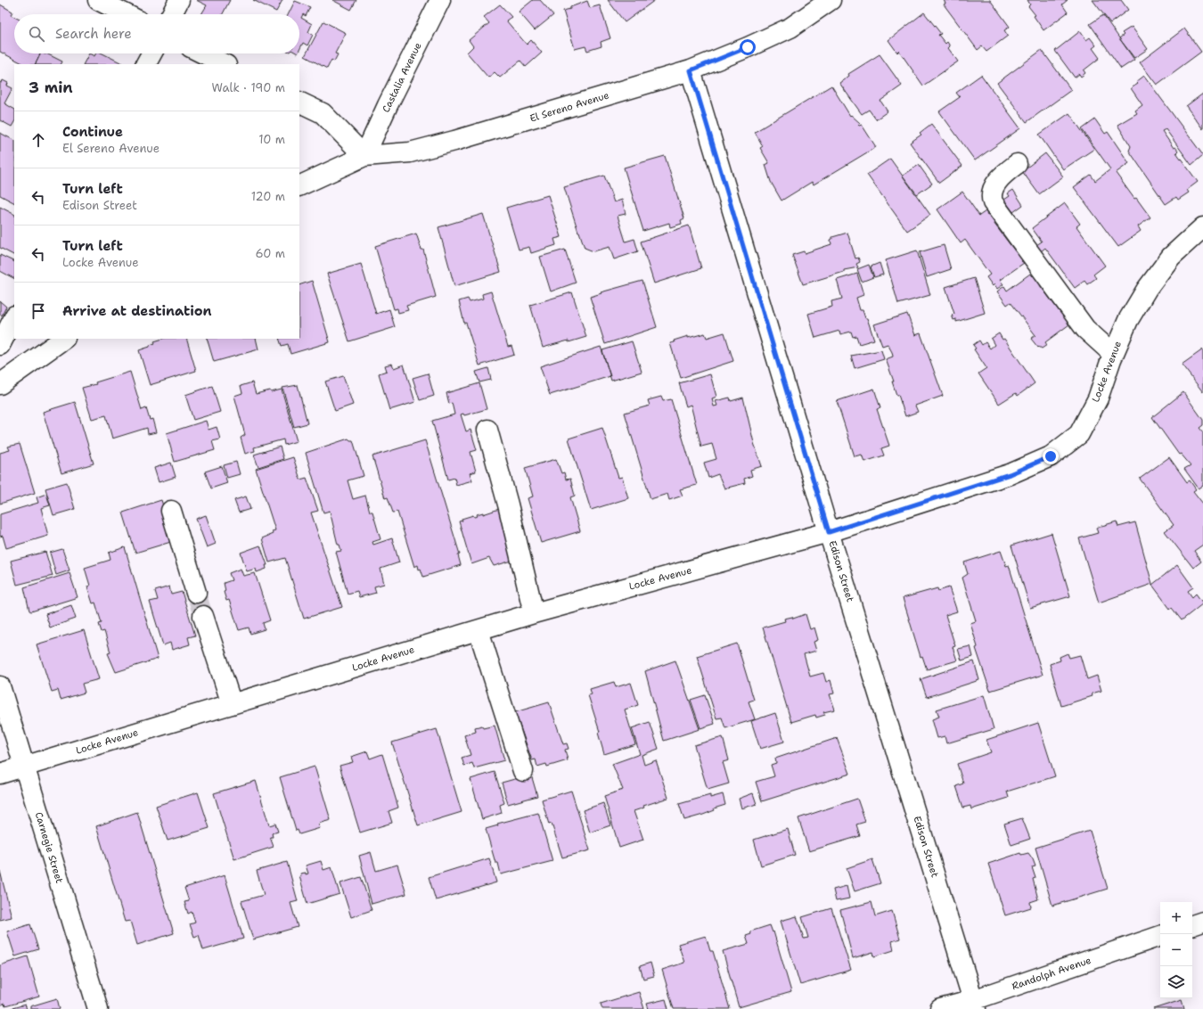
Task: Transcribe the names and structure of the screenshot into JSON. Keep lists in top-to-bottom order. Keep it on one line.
{"streets":{"street":["Castalia Avenue","El Sereno Avenue","Locke Avenue","Edison Street","Carnegie Street","Randolph Avenue"]},"crossings":[["Castalia Avenue","El Sereno Avenue"],["El Sereno Avenue","Edison Street"],["Locke Avenue","Edison Street"],["Locke Avenue","Carnegie Street"],["Edison Street","Randolph Avenue"]],"page":{"search":"Search here","heading":["3 min","Walk · 190 m"],"list":[["Continue","El Sereno Avenue","10 m"],["Turn left","Edison Street","120 m"],["Turn left","Locke Avenue","60 m"],"Arrive at destination"],"map_buttons":["+","−"]}}
